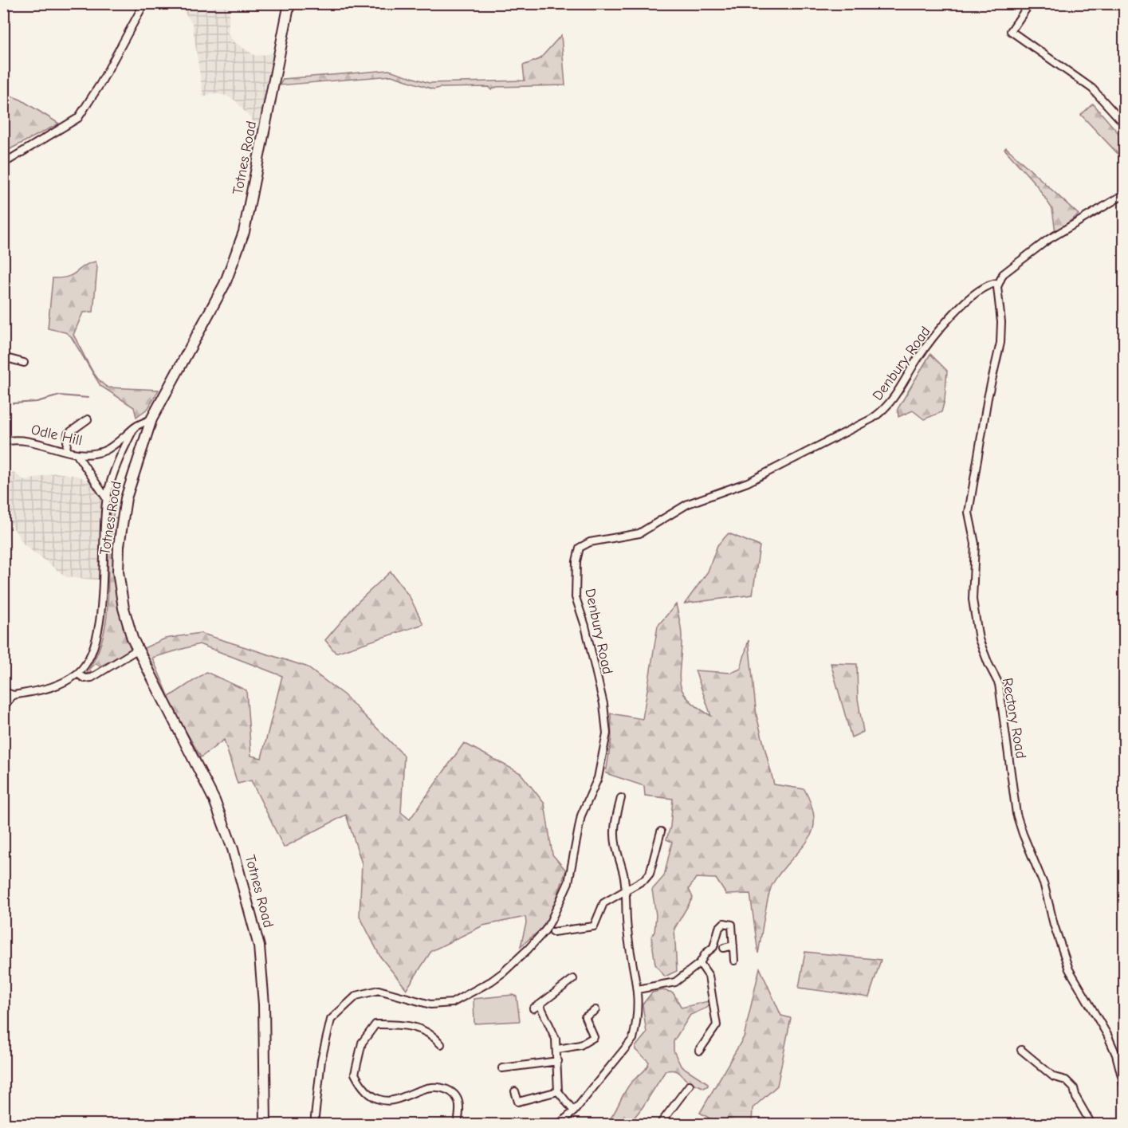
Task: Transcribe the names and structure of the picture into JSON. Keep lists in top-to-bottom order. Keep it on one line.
{"streets":{"main road":["Totnes Road"],"street":["Denbury Road","Odle Hill","Rectory Road"]},"crossings":[["Totnes Road","Odle Hill"],["Denbury Road","Rectory Road"]]}
